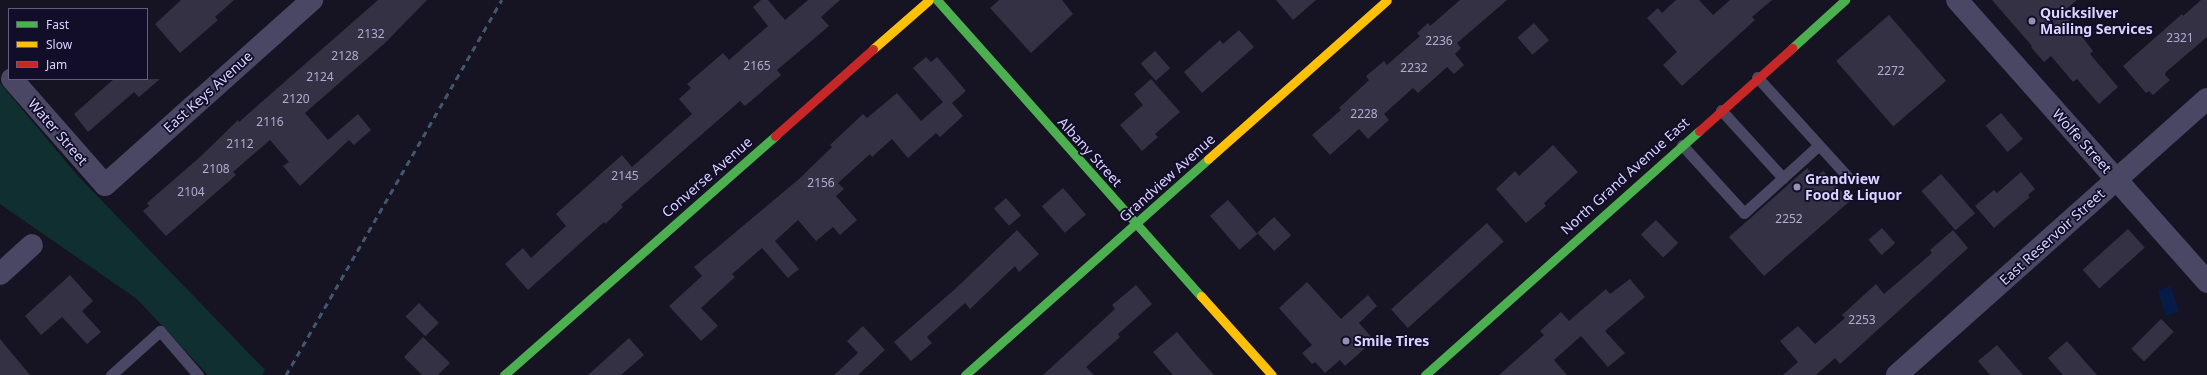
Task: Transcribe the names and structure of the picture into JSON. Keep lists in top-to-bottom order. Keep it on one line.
{"streets":{"street":["East Keys Avenue","Water Street","Wolfe Street","Albany Street","North Grand Avenue East","Converse Avenue","Grandview Avenue","East Reservoir Street"]},"crossings":[["East Keys Avenue","Water Street"],["Wolfe Street","East Reservoir Street"],["Albany Street","Grandview Avenue"]],"places":["Quicksilver Mailing Services","Grandview Food & Liquor","Smile Tires"],"house_numbers":["2132","2321","2236","2128","2165","2232","2272","2124","2120","2228","2116","2112","2108","2145","2156","2104","2252","2253"],"legend":["Fast","Slow","Jam"]}
